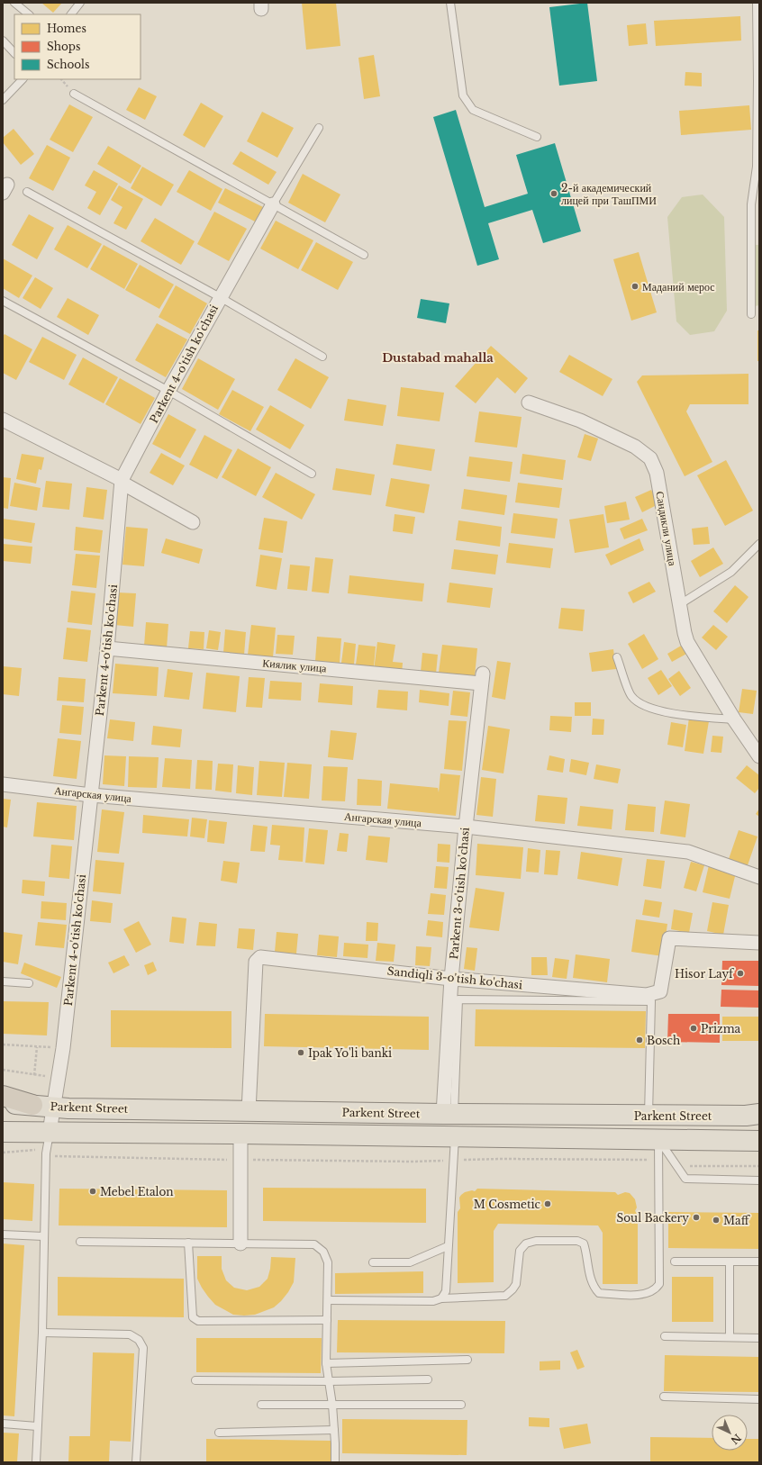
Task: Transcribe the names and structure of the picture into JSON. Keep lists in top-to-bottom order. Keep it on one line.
{"streets":{"main road":["Parkent Street"],"street":["Parkent 4-o'tish ko'chasi","Сандикли улица","Киялик улица","Ангарская улица","Parkent 3-o'tish ko'chasi","Sandiqli 3-o'tish ko'chasi"]},"crossings":[["Parkent 4-o'tish ko'chasi","Киялик улица"],["Parkent 4-o'tish ko'chasi","Ангарская улица"],["Parkent 4-o'tish ko'chasi","Parkent Street"],["Киялик улица","Parkent 3-o'tish ko'chasi"],["Ангарская улица","Parkent 3-o'tish ko'chasi"],["Parkent 3-o'tish ko'chasi","Sandiqli 3-o'tish ko'chasi"],["Parkent 3-o'tish ko'chasi","Parkent Street"],["Sandiqli 3-o'tish ko'chasi","Parkent Street"]],"districts":["Dustabad mahalla"],"places":["2-й академический лицей при ТашПМИ","Маданий мерос","Hisor Layf","Prizma","Bosch","Ipak Yo'li banki","Mebel Etalon","M Cosmetic","Soul Backery","Maff"],"legend":["Homes","Shops","Schools"],"north":"bottom right"}
